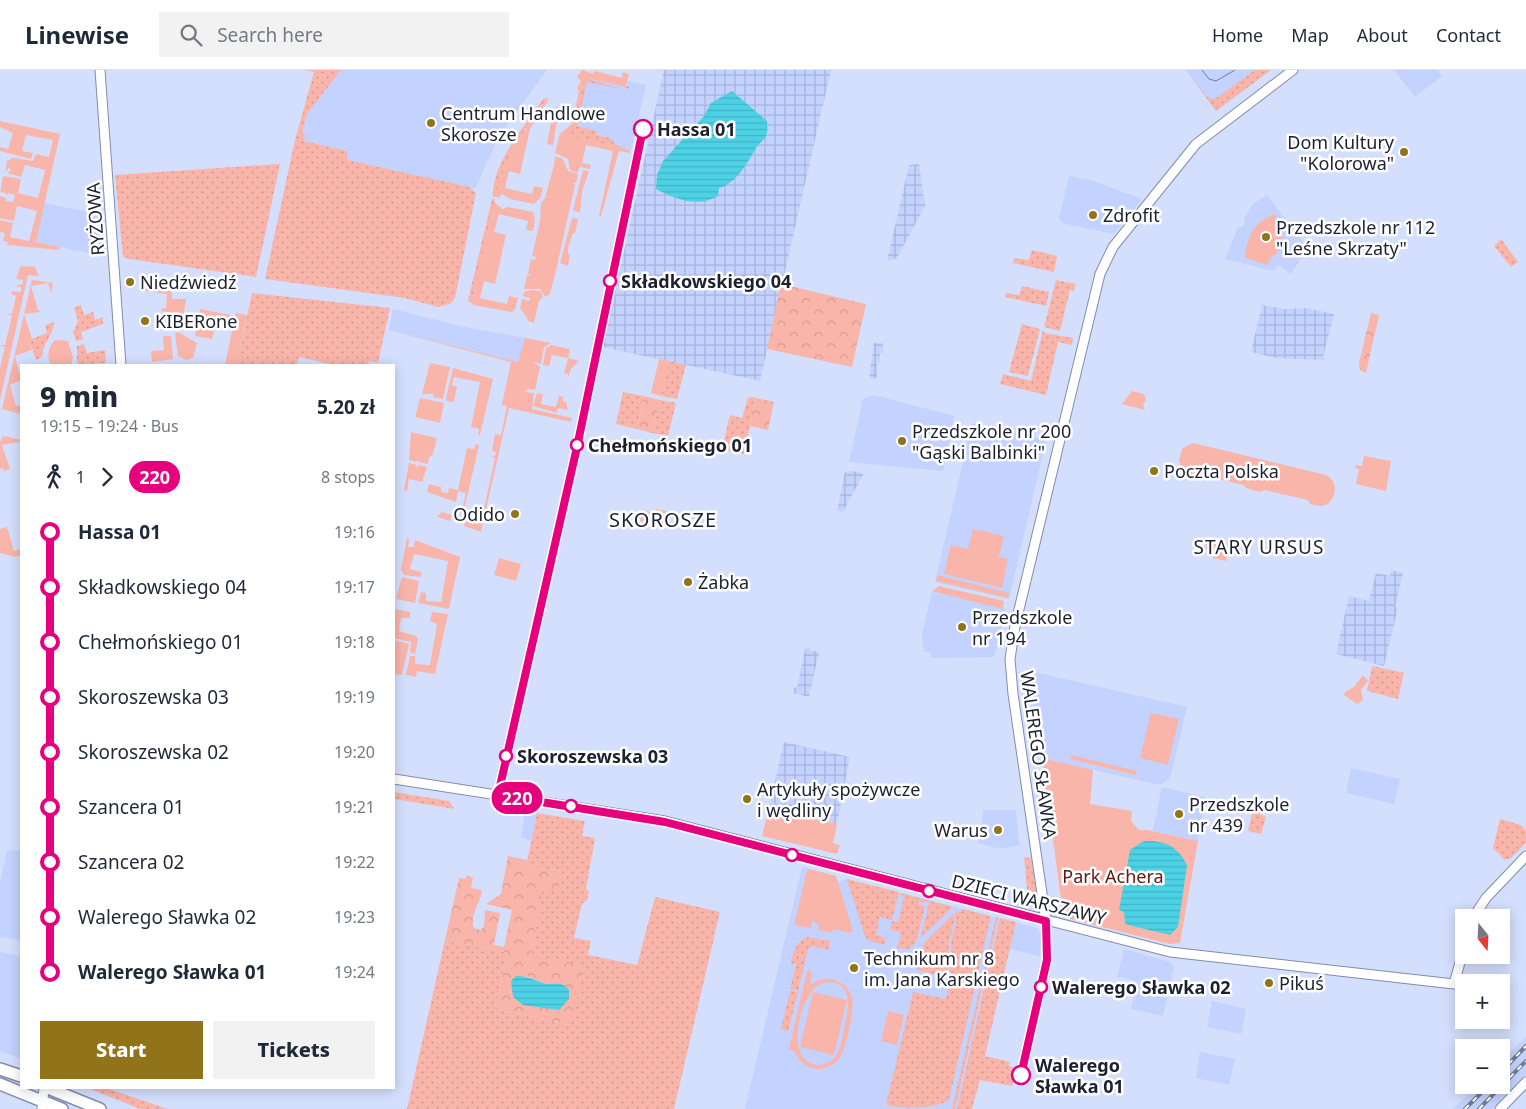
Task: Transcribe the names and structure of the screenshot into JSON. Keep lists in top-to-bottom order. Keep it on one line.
{"streets":{"street":["RYŻOWA","WALEREGO SŁAWKA","DZIECI WARSZAWY"]},"crossings":[["WALEREGO SŁAWKA","DZIECI WARSZAWY"]],"districts":["SKOROSZE","STARY URSUS"],"parks":["Park Achera"],"places":["Centrum Handlowe Skorosze","Hassa 01","Dom Kultury \"Kolorowa\"","Zdrofit","Przedszkole nr 112 \"Leśne Skrzaty\"","Składkowskiego 04","Niedźwiedź","KIBERone","Przedszkole nr 200 \"Gąski Balbinki\"","Chełmońskiego 01","Poczta Polska","Odido","Żabka","Przedszkole nr 194","Skoroszewska 03","Artykuły spożywcze i wędliny","Przedszkole nr 439","Warus","Technikum nr 8 im. Jana Karskiego","Pikuś","Walerego Sławka 02","Walerego Sławka 01"],"lines":["bus line 220"],"north":"bottom","page":{"header":"Linewise","search":"Search here","nav":["Home","Map","About","Contact"],"on_map":"220","heading":["9 min","19:15 – 19:24 · Bus","5.20 zł"],"legs":["1","220","8 stops"],"list":[{"name":"Hassa 01","value":"19:16"},{"name":"Składkowskiego 04","value":"19:17"},{"name":"Chełmońskiego 01","value":"19:18"},{"name":"Skoroszewska 03","value":"19:19"},{"name":"Skoroszewska 02","value":"19:20"},{"name":"Szancera 01","value":"19:21"},{"name":"Szancera 02","value":"19:22"},{"name":"Walerego Sławka 02","value":"19:23"},{"name":"Walerego Sławka 01","value":"19:24"}],"map_buttons":["+","−"],"buttons":["Start","Tickets"]}}
